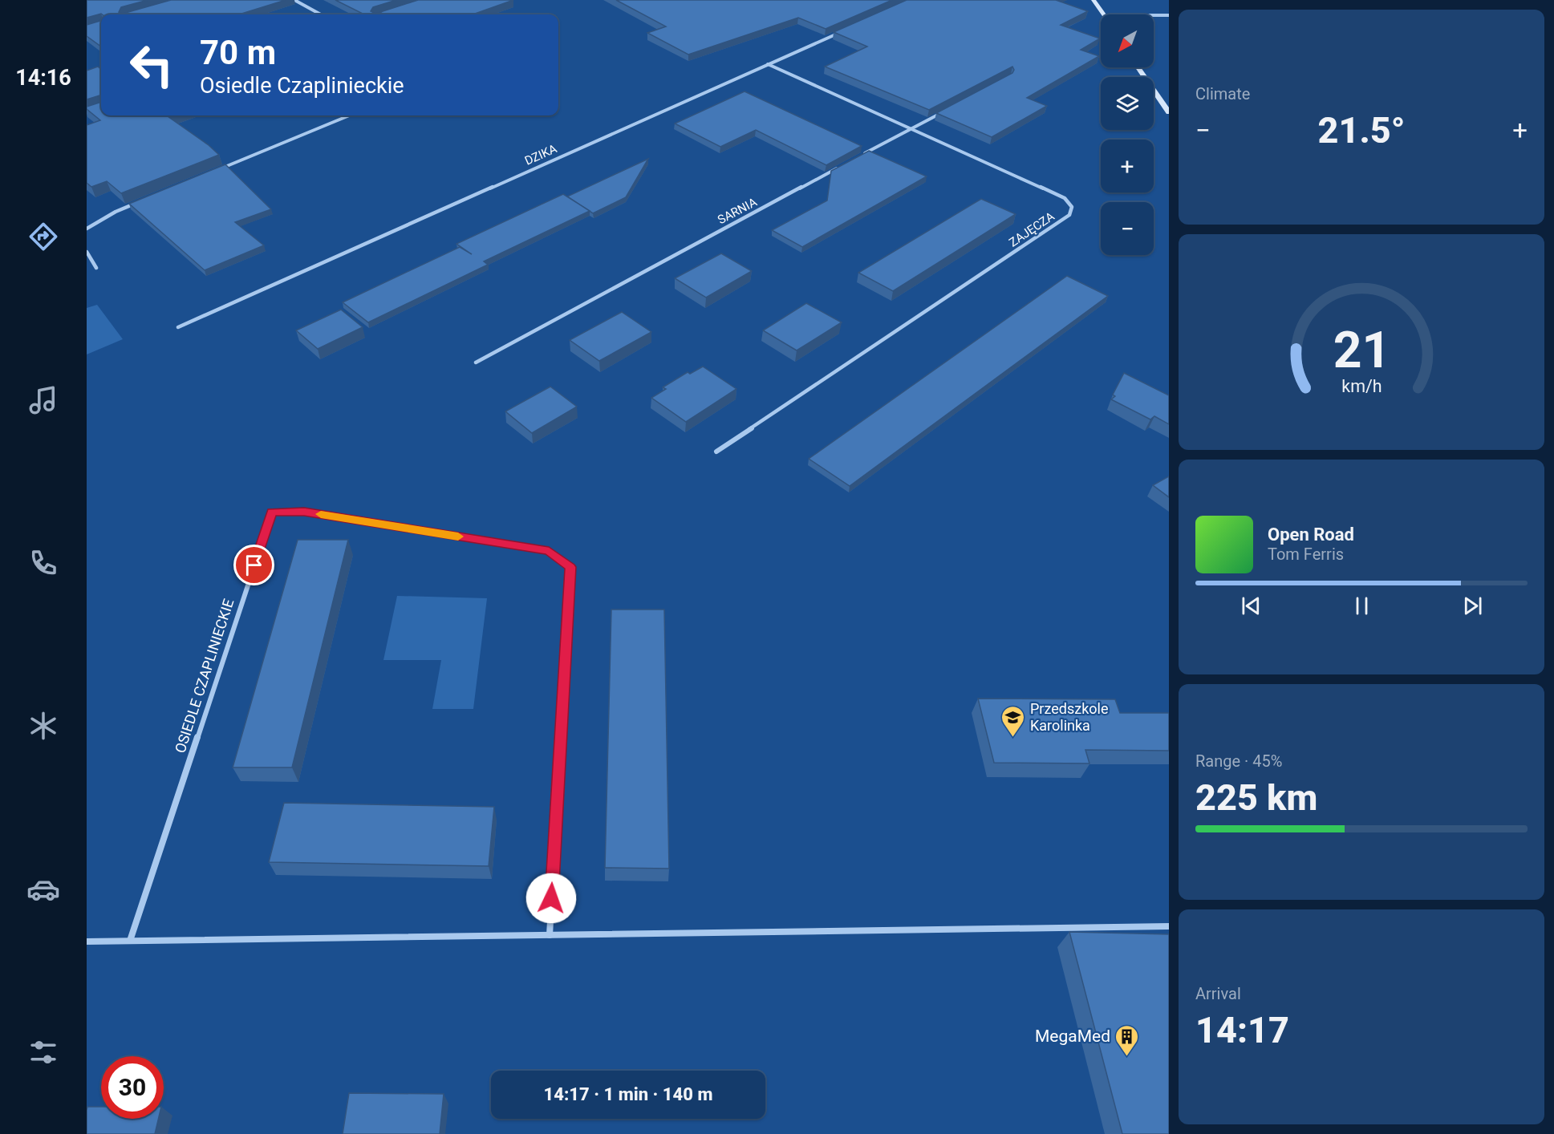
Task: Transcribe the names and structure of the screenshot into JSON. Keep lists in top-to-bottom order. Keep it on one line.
{"streets":{"street":["DZIKA","SARNIA","ZAJĘCZA","OSIEDLE CZAPLINIECKIE"]},"crossings":[["DZIKA","ZAJĘCZA"]],"places":{"school or university":["Przedszkole Karolinka"],"building":["MegaMed"]},"north":"bottom left","page":{"tabs":"14:16","tile":["Climate",["Range · 45%","225 km"],["Arrival","14:17"]],"map_buttons":["+","−"],"turn":["70 m","Osiedle Czaplinieckie"],"heat":["−","21.5°","+"],"song":["Open Road","Tom Ferris"],"limit":"30","trip":"14:17 · 1 min · 140 m","gauge":["21","km/h"]}}
